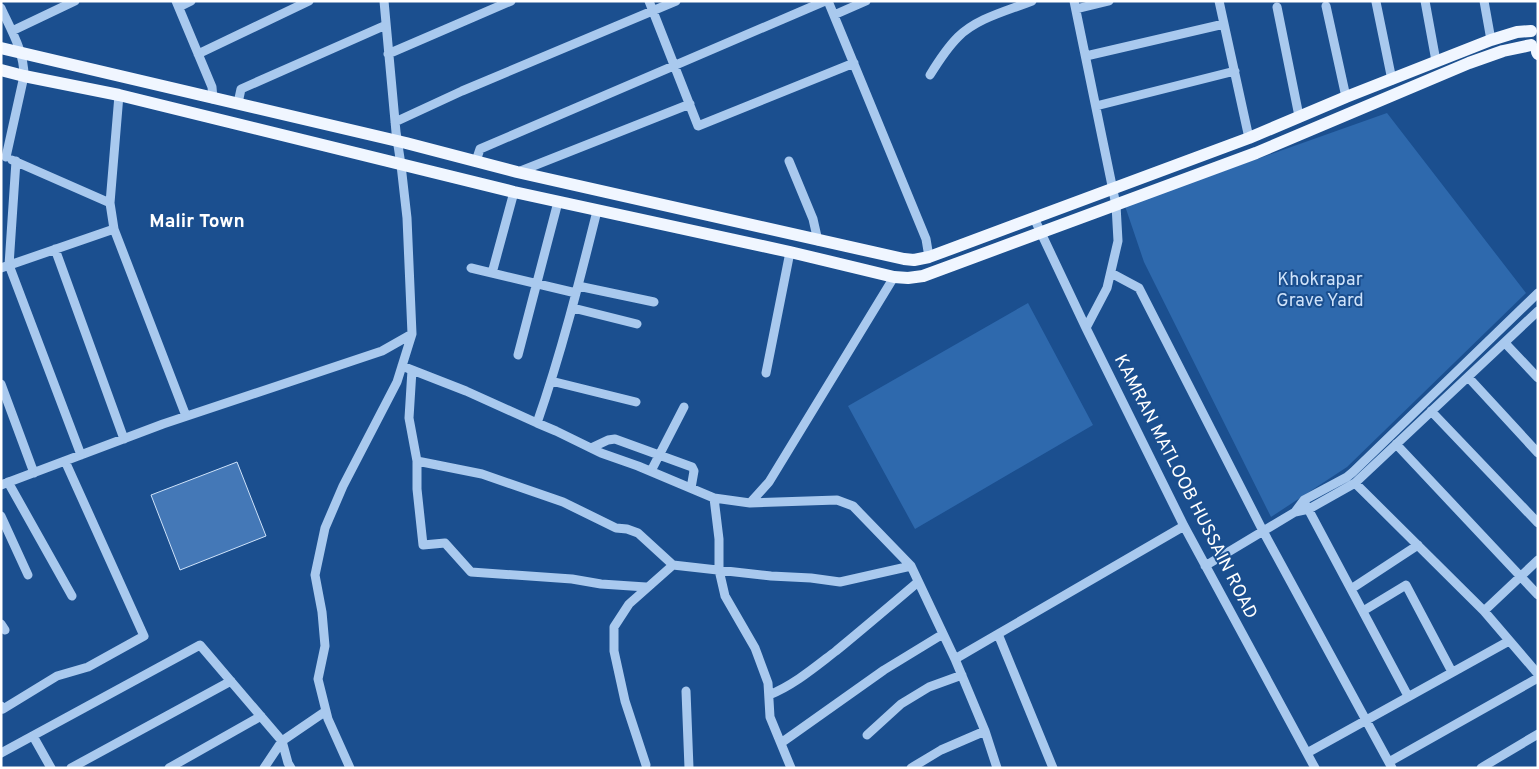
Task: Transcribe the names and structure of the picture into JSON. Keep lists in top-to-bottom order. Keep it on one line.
{"streets":{"street":["KAMRAN MATLOOB HUSSAIN ROAD"]},"districts":["Malir Town"],"parks":["Khokrapar Grave Yard"]}
